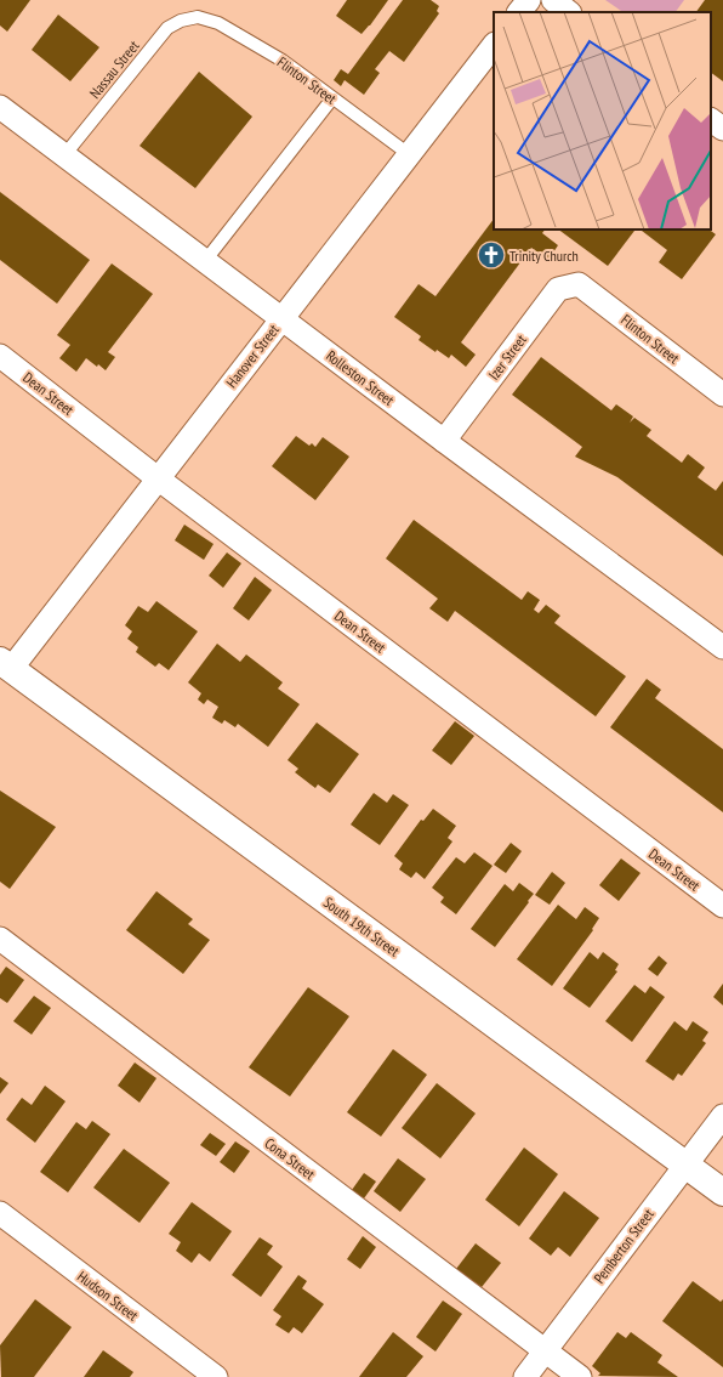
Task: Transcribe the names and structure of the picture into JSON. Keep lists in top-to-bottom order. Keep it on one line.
{"streets":{"street":["Flinton Street","Hanover Street","Izer Street","Rolleston Street","Dean Street","South 19th Street","Cona Street","Pemberton Street","Hudson Street"],"lane":["Nassau Street"]},"crossings":[["Nassau Street","Flinton Street"],["Nassau Street","Rolleston Street"],["Flinton Street","Hanover Street"],["Flinton Street","Izer Street"],["Hanover Street","Rolleston Street"],["Hanover Street","Dean Street"],["Hanover Street","South 19th Street"],["Izer Street","Rolleston Street"],["South 19th Street","Pemberton Street"],["Cona Street","Pemberton Street"]],"places":{"church":["Trinity Church"]}}
